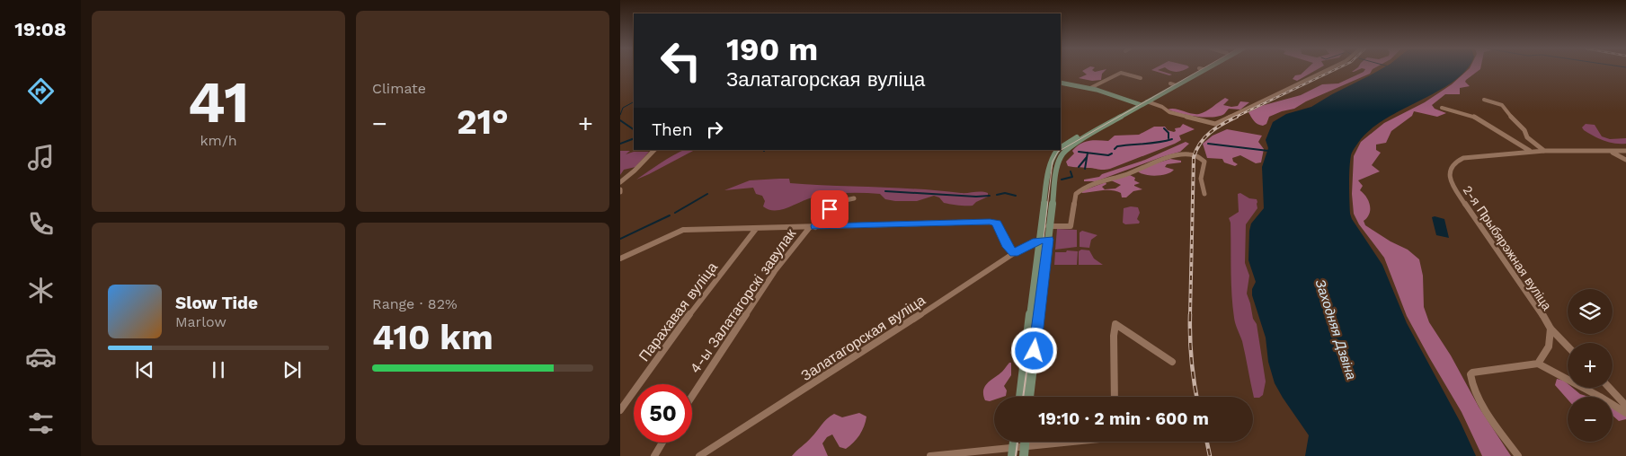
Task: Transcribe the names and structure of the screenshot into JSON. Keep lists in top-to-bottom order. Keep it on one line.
{"streets":{"street":["2-я Прыбярэжная вуліца","4-ы Залатагорскі завулак","Парахавая вуліца","Залатагорская вуліца"]},"water":["Заходняя Дзвіна"],"page":{"tabs":"19:08","tile":[["41","km/h"],"Climate",["Range · 82%","410 km"]],"turn":["190 m","Залатагорская вуліца"],"heat":["−","21°","+"],"then":"Then","song":["Slow Tide","Marlow"],"map_buttons":["+","−"],"limit":"50","trip":"19:10 · 2 min · 600 m"}}
